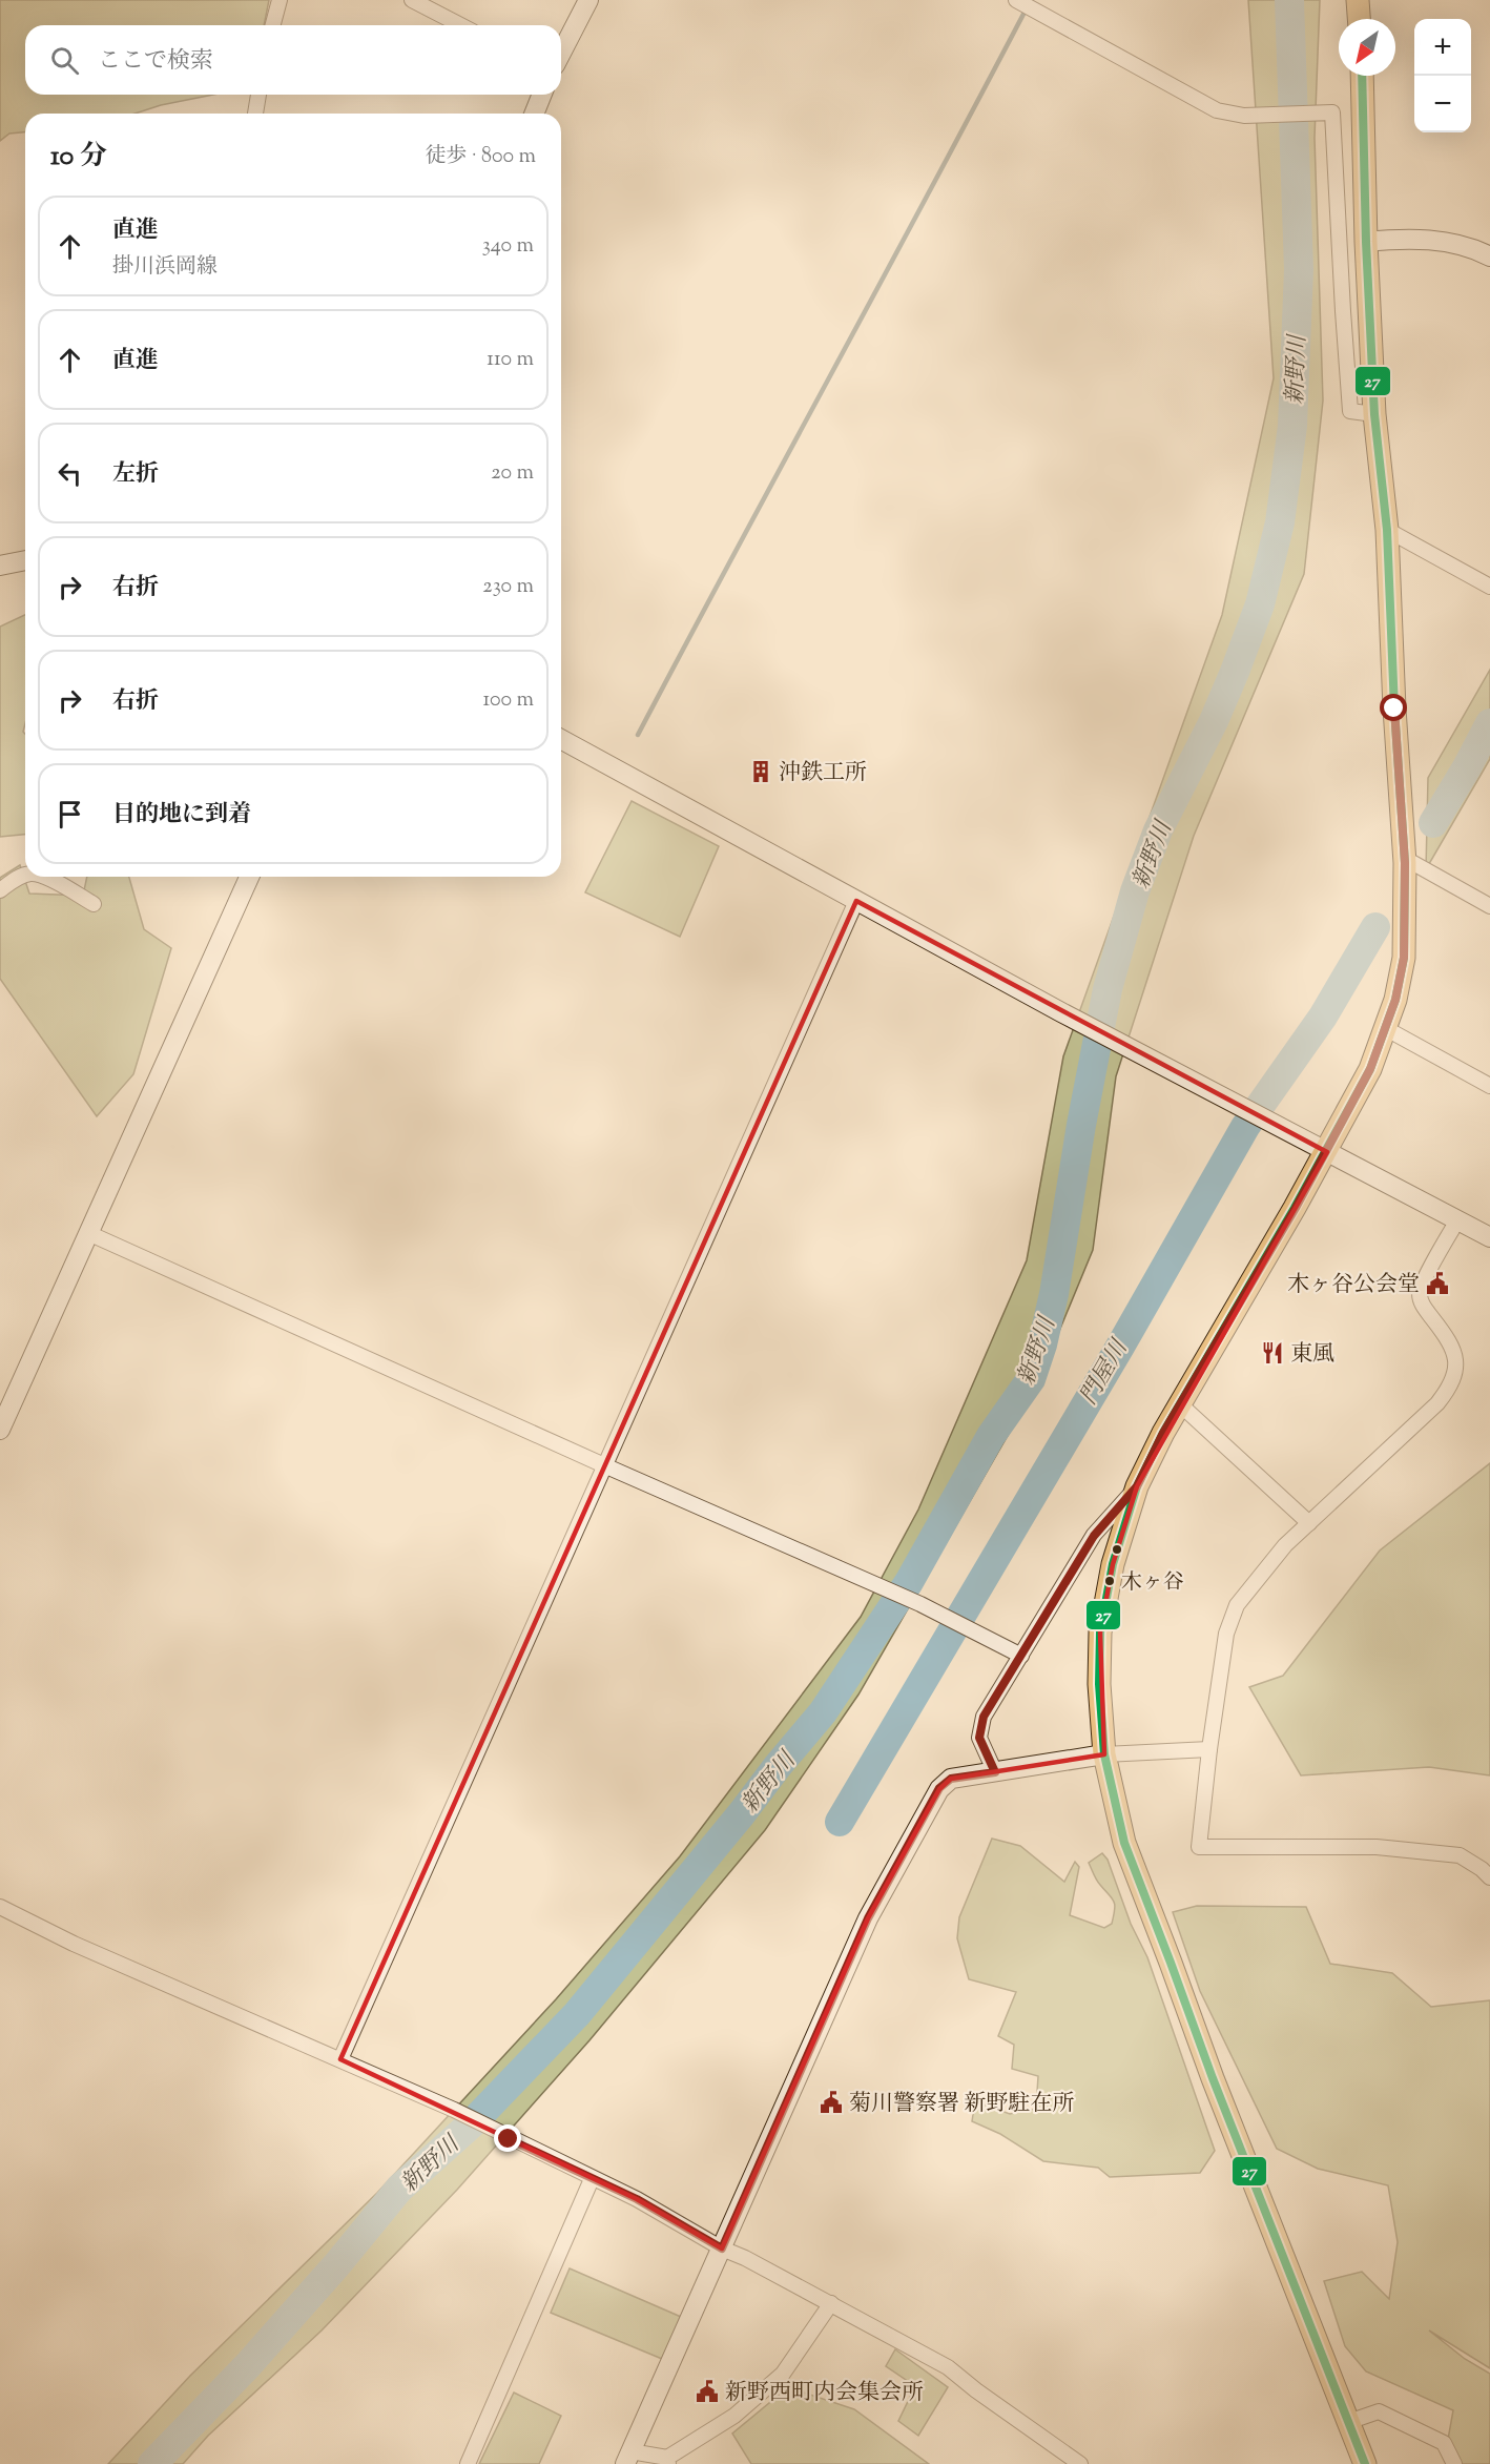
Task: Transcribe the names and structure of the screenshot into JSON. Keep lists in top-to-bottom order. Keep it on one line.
{"water":["新野川","門屋川"],"places":{"building":["沖鉄工所"],"public building":["木ヶ谷公会堂","菊川警察署 新野駐在所","新野西町内会集会所"],"restaurant":["東風"],"other":["木ヶ谷"]},"lines":["transit line 27"],"north":"bottom left","page":{"map_buttons":["+","−"],"search":"ここで検索","heading":["10 分","徒歩 · 800 m"],"list":[["直進","掛川浜岡線","340 m"],["直進","110 m"],["左折","20 m"],["右折","230 m"],["右折","100 m"],"目的地に到着"]}}
